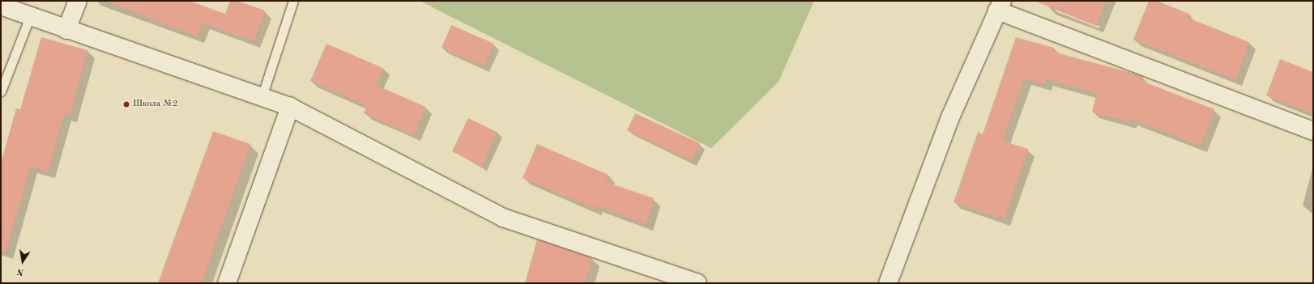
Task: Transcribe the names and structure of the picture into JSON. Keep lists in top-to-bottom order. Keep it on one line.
{"places":["Школа №2"],"north":"bottom"}
